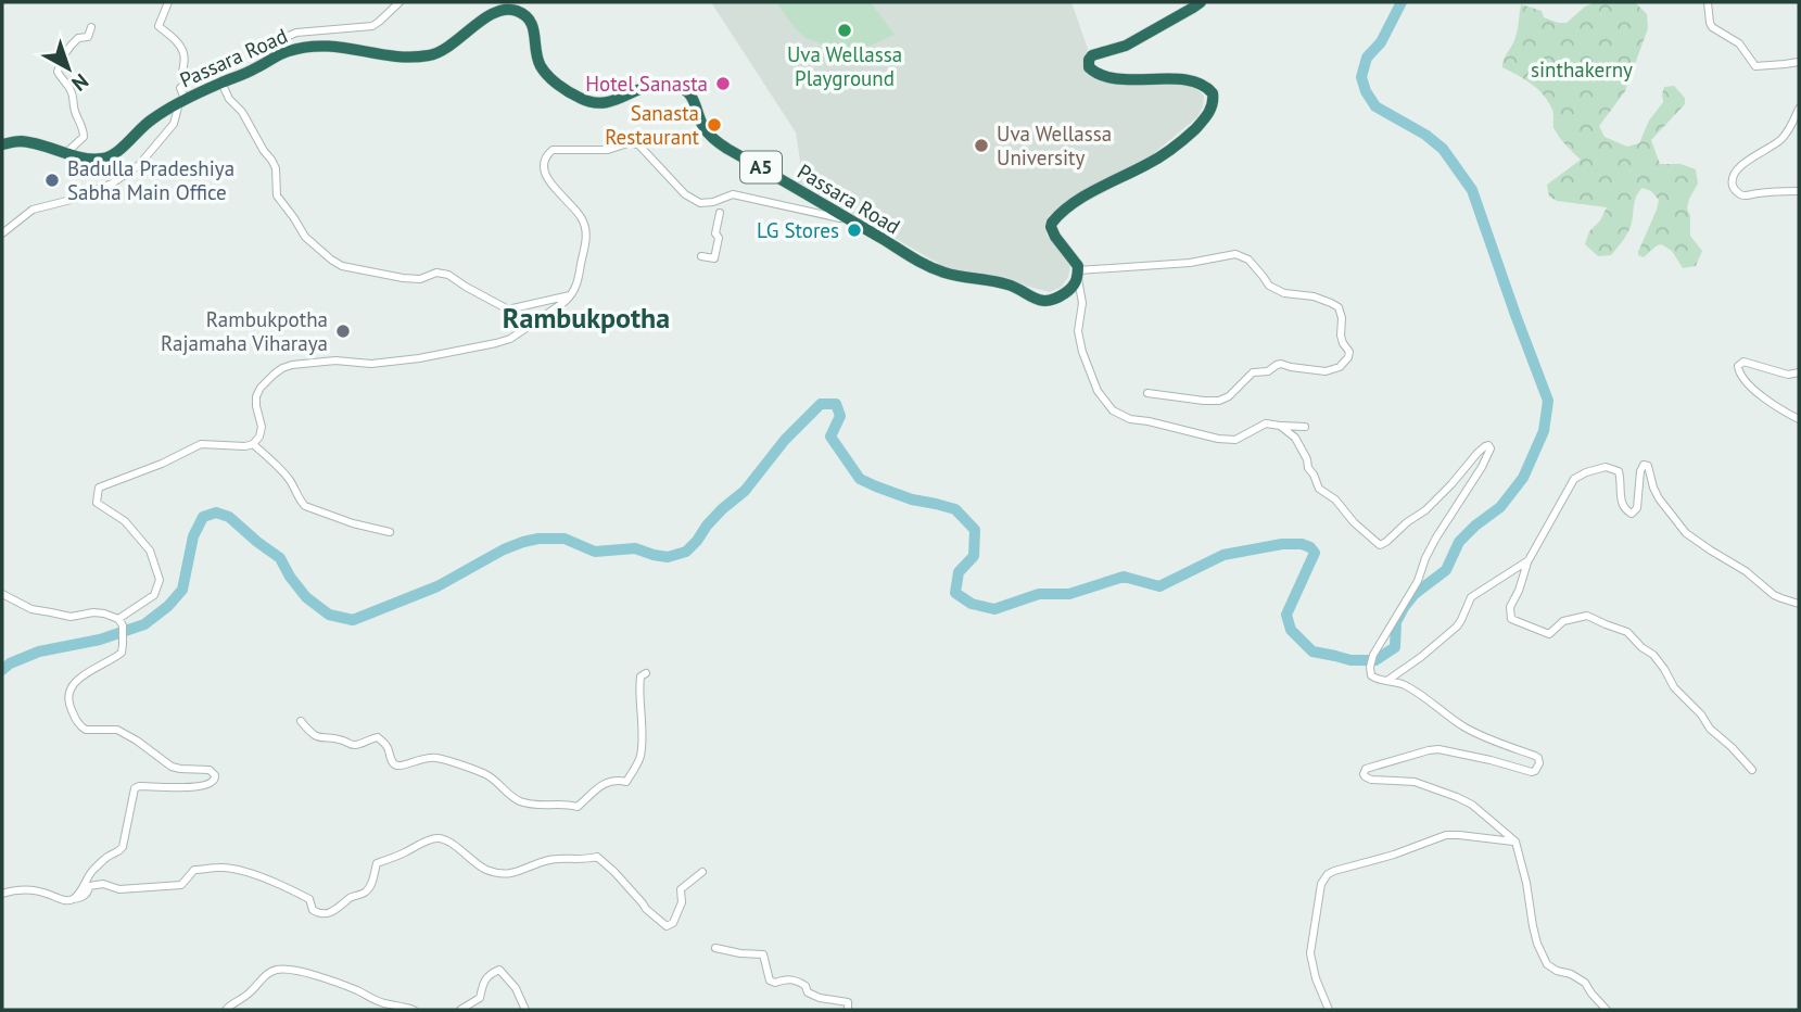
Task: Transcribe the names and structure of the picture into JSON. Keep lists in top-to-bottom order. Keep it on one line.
{"streets":{"highway":["Passara Road","A5"]},"districts":["Rambukpotha"],"parks":["sinthakerny"],"places":["Uva Wellassa Playground","Hotel Sanasta","Sanasta Restaurant","Uva Wellassa University","Badulla Pradeshiya Sabha Main Office","LG Stores","Rambukpotha Rajamaha Viharaya"],"north":"bottom right"}
